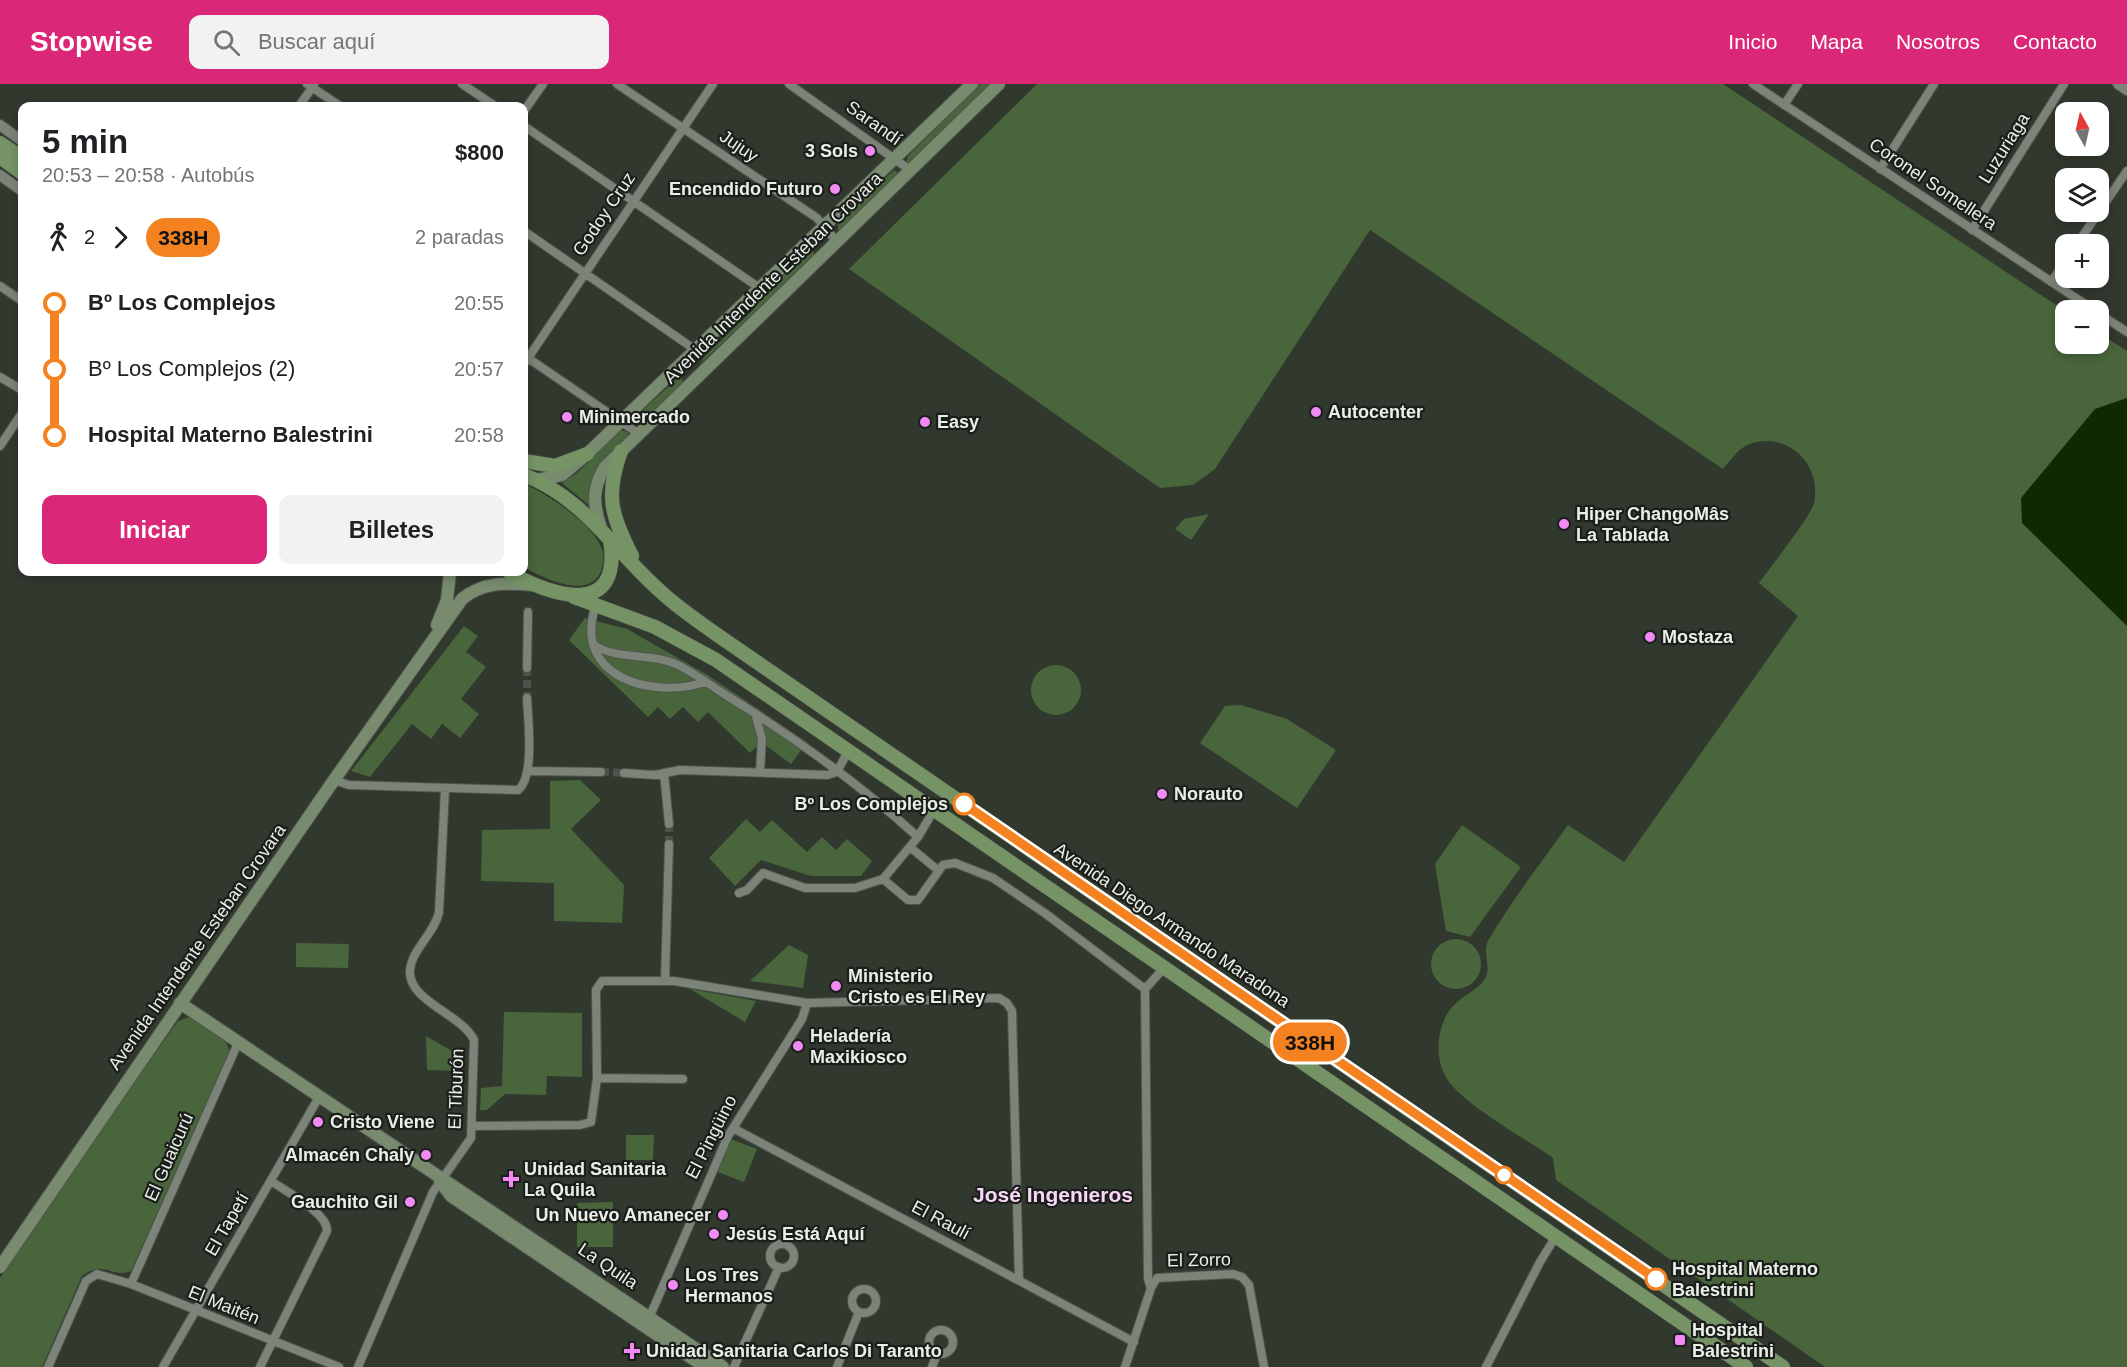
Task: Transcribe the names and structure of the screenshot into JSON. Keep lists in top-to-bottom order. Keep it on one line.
{"streets":{"main road":["Avenida Intendente Esteban Crovara","Avenida Diego Armando Maradona","La Quila"],"street":["Sarandí","Jujuy","Luzuriaga","Coronel Somellera","Godoy Cruz","El Tiburón","El Pingüino","El Guaicurú","El Raulí","El Tapetí","El Zorro","El Maitén"]},"crossings":[["Sarandí","Avenida Intendente Esteban Crovara"],["Jujuy","Godoy Cruz"],["Jujuy","Avenida Intendente Esteban Crovara"],["Luzuriaga","Coronel Somellera"],["Avenida Intendente Esteban Crovara","Avenida Diego Armando Maradona"],["Avenida Intendente Esteban Crovara","La Quila"],["El Tiburón","La Quila"],["El Pingüino","El Raulí"],["El Pingüino","La Quila"],["El Guaicurú","La Quila"],["El Guaicurú","El Maitén"],["El Raulí","El Zorro"],["El Tapetí","La Quila"],["El Tapetí","El Maitén"]],"districts":["José Ingenieros"],"places":{"other":["3 Sols","Encendido Futuro","Autocenter","Minimercado","Easy","Hiper ChangoMâs La Tablada","Mostaza","Norauto","Bº Los Complejos","Ministerio Cristo es El Rey","Heladería Maxikiosco","Cristo Viene","Almacén Chaly","Gauchito Gil","Un Nuevo Amanecer","Jesús Está Aquí","Hospital Materno Balestrini","Los Tres Hermanos"],"health":["Unidad Sanitaria La Quila","Unidad Sanitaria Carlos Di Taranto"],"transit":["Hospital Balestrini"]},"lines":["bus line 338H"],"north":"top","page":{"header":"Stopwise","search":"Buscar aquí","nav":["Inicio","Mapa","Nosotros","Contacto"],"on_map":"338H","map_buttons":["+","−"],"heading":["5 min","20:53 – 20:58 · Autobús","$800"],"legs":["2","338H","2 paradas"],"list":[{"name":"Bº Los Complejos","value":"20:55"},{"name":"Bº Los Complejos (2)","value":"20:57"},{"name":"Hospital Materno Balestrini","value":"20:58"}],"buttons":["Iniciar","Billetes"]}}
